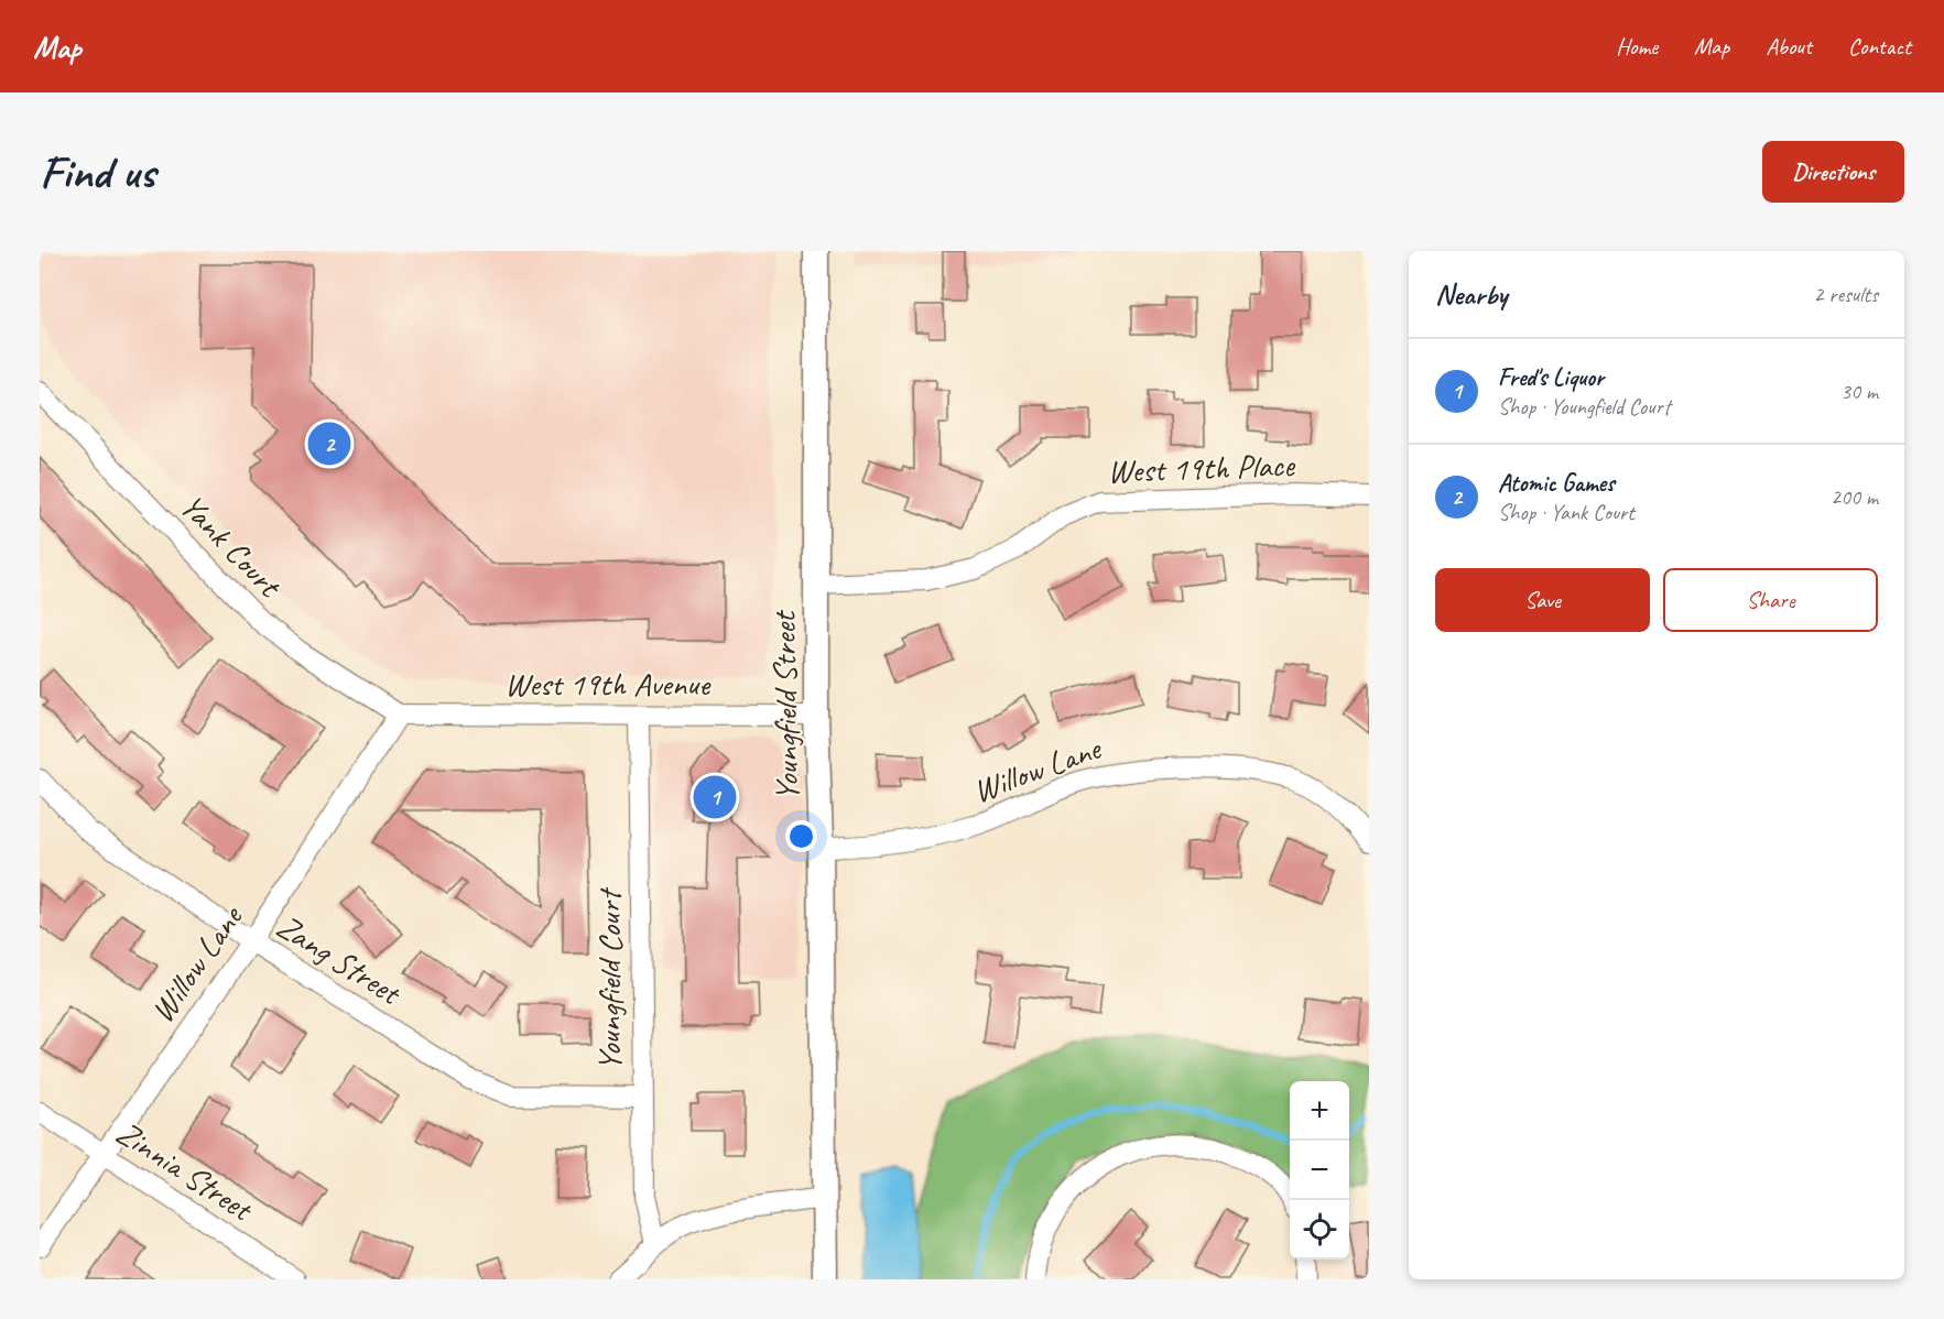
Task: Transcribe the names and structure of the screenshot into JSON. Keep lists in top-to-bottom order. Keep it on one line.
{"streets":{"street":["West 19th Place","Yank Court","West 19th Avenue","Youngfield Street","Willow Lane","Zang Street","Youngfield Court","Zinnia Street"]},"crossings":[["West 19th Place","Youngfield Street"],["Yank Court","West 19th Avenue"],["Yank Court","Willow Lane"],["West 19th Avenue","Youngfield Street"],["West 19th Avenue","Willow Lane"],["West 19th Avenue","Youngfield Court"],["Youngfield Street","Willow Lane"],["Willow Lane","Zang Street"],["Willow Lane","Zinnia Street"],["Zang Street","Youngfield Court"]],"page":{"header":"Map","nav":["Home","Map","About","Contact"],"buttons":["Directions",["Save","Share"]],"title":"Find us","heading":["Nearby","2 results"],"list":[{"mark":"1","name":"Fred's Liquor","note":"Shop · Youngfield Court","value":"30 m"},{"mark":"2","name":"Atomic Games","note":"Shop · Yank Court","value":"200 m"}],"pins":["2","1"],"map_buttons":["+","−"]}}
